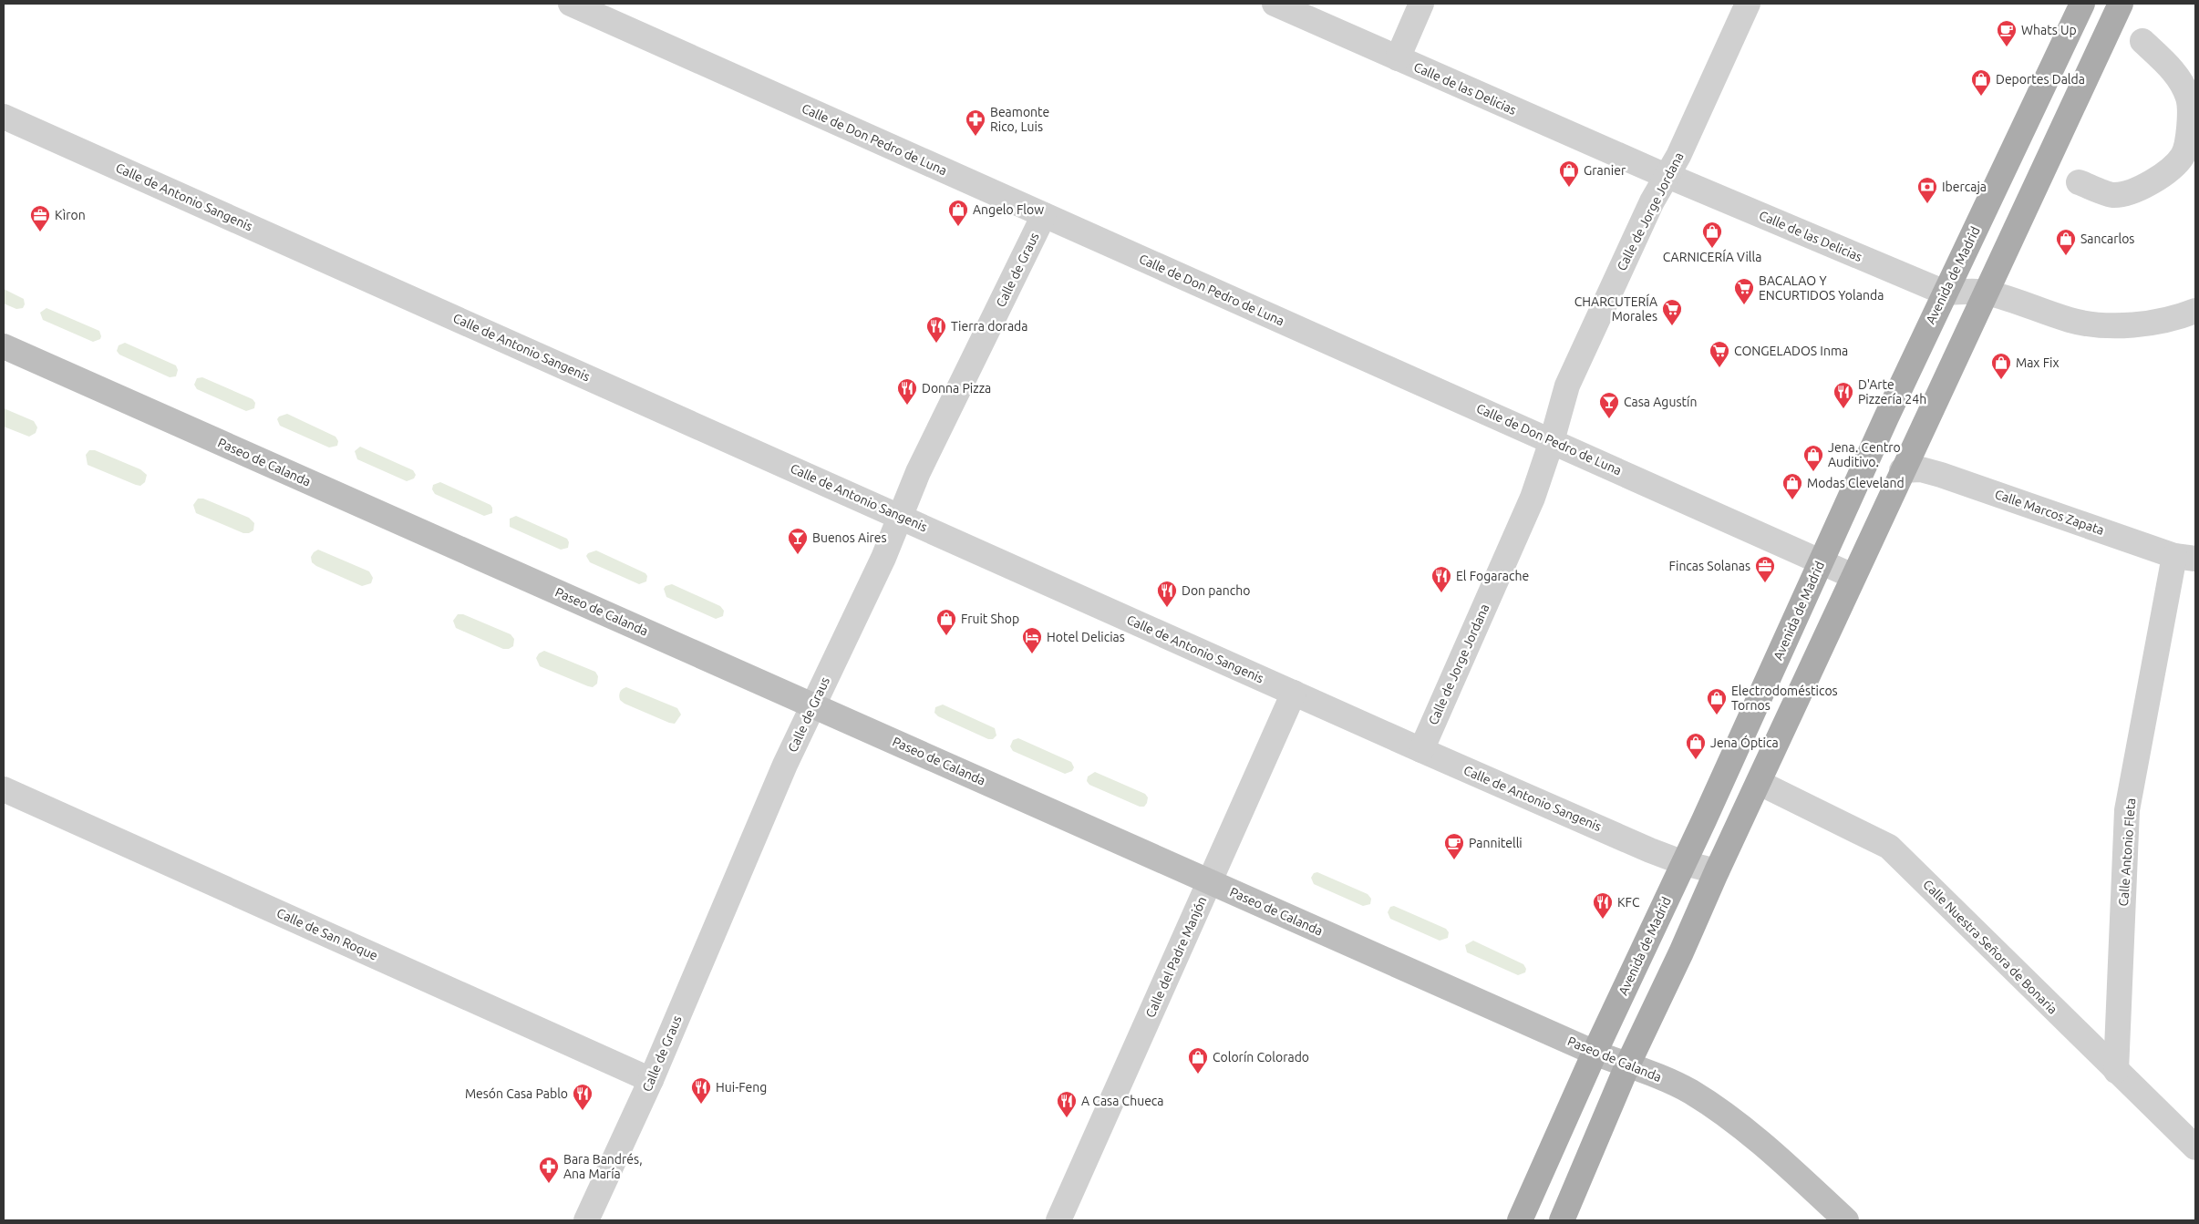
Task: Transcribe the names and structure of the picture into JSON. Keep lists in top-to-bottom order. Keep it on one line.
{"streets":{"main road":["Avenida de Madrid","Paseo de Calanda"],"street":["Calle de las Delicias","Calle de Don Pedro de Luna","Calle de Antonio Sangenis","Calle de Jorge Jordana","Calle de Graus","Calle Marcos Zapata","Calle Antonio Fleta","Calle de San Roque","Calle Nuestra Señora de Bonaria","Calle del Padre Manjón"]},"crossings":[["Calle de las Delicias","Avenida de Madrid"],["Calle de Don Pedro de Luna","Calle de Jorge Jordana"],["Calle de Don Pedro de Luna","Calle de Graus"],["Calle de Don Pedro de Luna","Avenida de Madrid"],["Calle de Antonio Sangenis","Calle de Jorge Jordana"],["Calle de Antonio Sangenis","Calle de Graus"],["Calle de Antonio Sangenis","Avenida de Madrid"],["Calle de Antonio Sangenis","Calle del Padre Manjón"],["Calle de Graus","Paseo de Calanda"],["Calle de Graus","Calle de San Roque"],["Avenida de Madrid","Paseo de Calanda"],["Paseo de Calanda","Calle del Padre Manjón"],["Calle Marcos Zapata","Calle Antonio Fleta"],["Calle Antonio Fleta","Calle Nuestra Señora de Bonaria"]],"places":{"cafe":["Whats Up","Pannitelli"],"shop":["Deportes Dalda","Granier","Angelo Flow","CARNICERÍA Villa","Sancarlos","Max Fix","Jena. Centro Auditivo.","Modas Cleveland","Fruit Shop","Electrodomésticos Tornos","Jena Óptica","Colorín Colorado"],"pharmacy":["Beamonte Rico, Luis","Bara Bandrés, Ana María"],"bank":["Ibercaja"],"office":["Kìron","Fincas Solanas"],"supermarket":["BACALAO Y ENCURTIDOS Yolanda","CHARCUTERÍA Morales","CONGELADOS Inma"],"restaurant":["Tierra dorada","Donna Pizza","D'Arte Pizzería 24h","El Fogarache","Don pancho","KFC","Hui-Feng","Mesón Casa Pablo","A Casa Chueca"],"bar":["Casa Agustín","Buenos Aires"],"hotel":["Hotel Delicias"]}}
